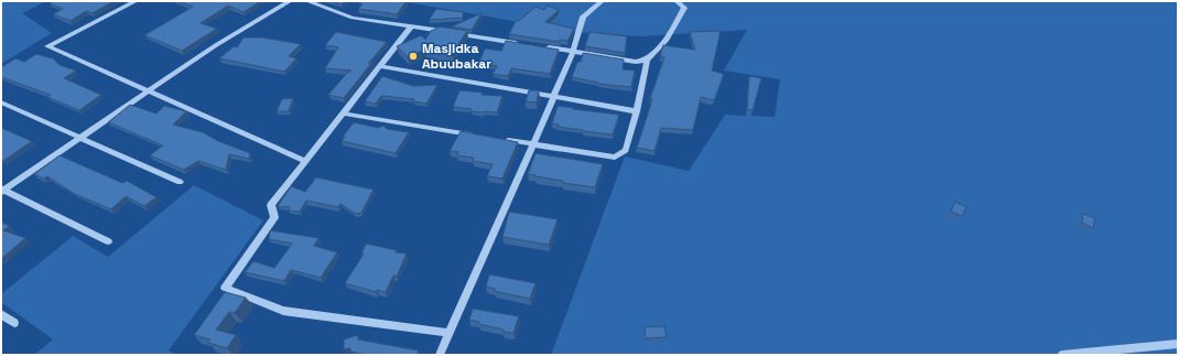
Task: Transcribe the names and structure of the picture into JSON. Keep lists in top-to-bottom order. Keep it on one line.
{"places":["Masjidka Abuubakar"]}
